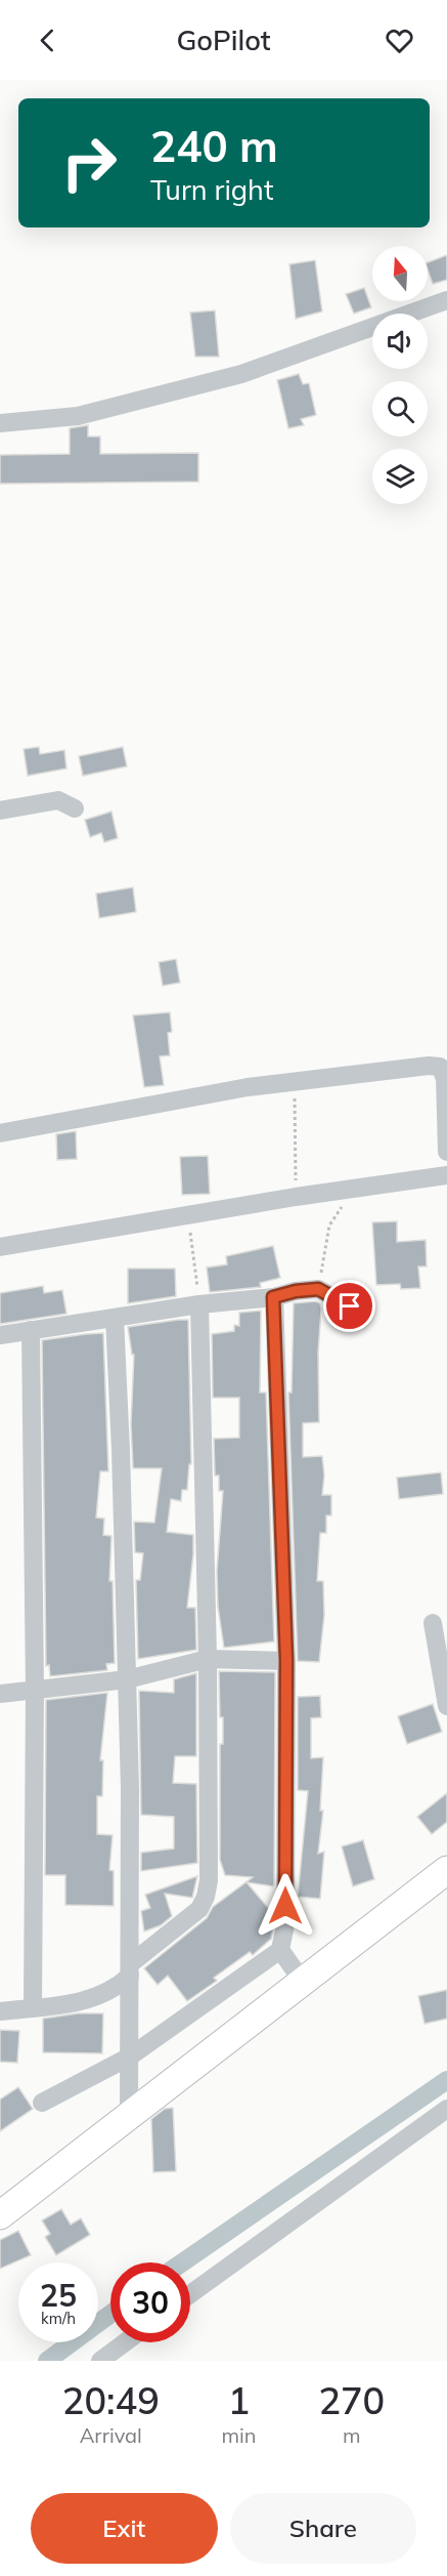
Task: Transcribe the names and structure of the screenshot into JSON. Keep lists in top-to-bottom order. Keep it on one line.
{"north":"top","page":{"header":"GoPilot","turn":["240 m","Turn right"],"speed":"25 km/h","limit":"30","eta":["20:49","Arrival","1","min","270","m"],"buttons":["Exit","Share"]}}
